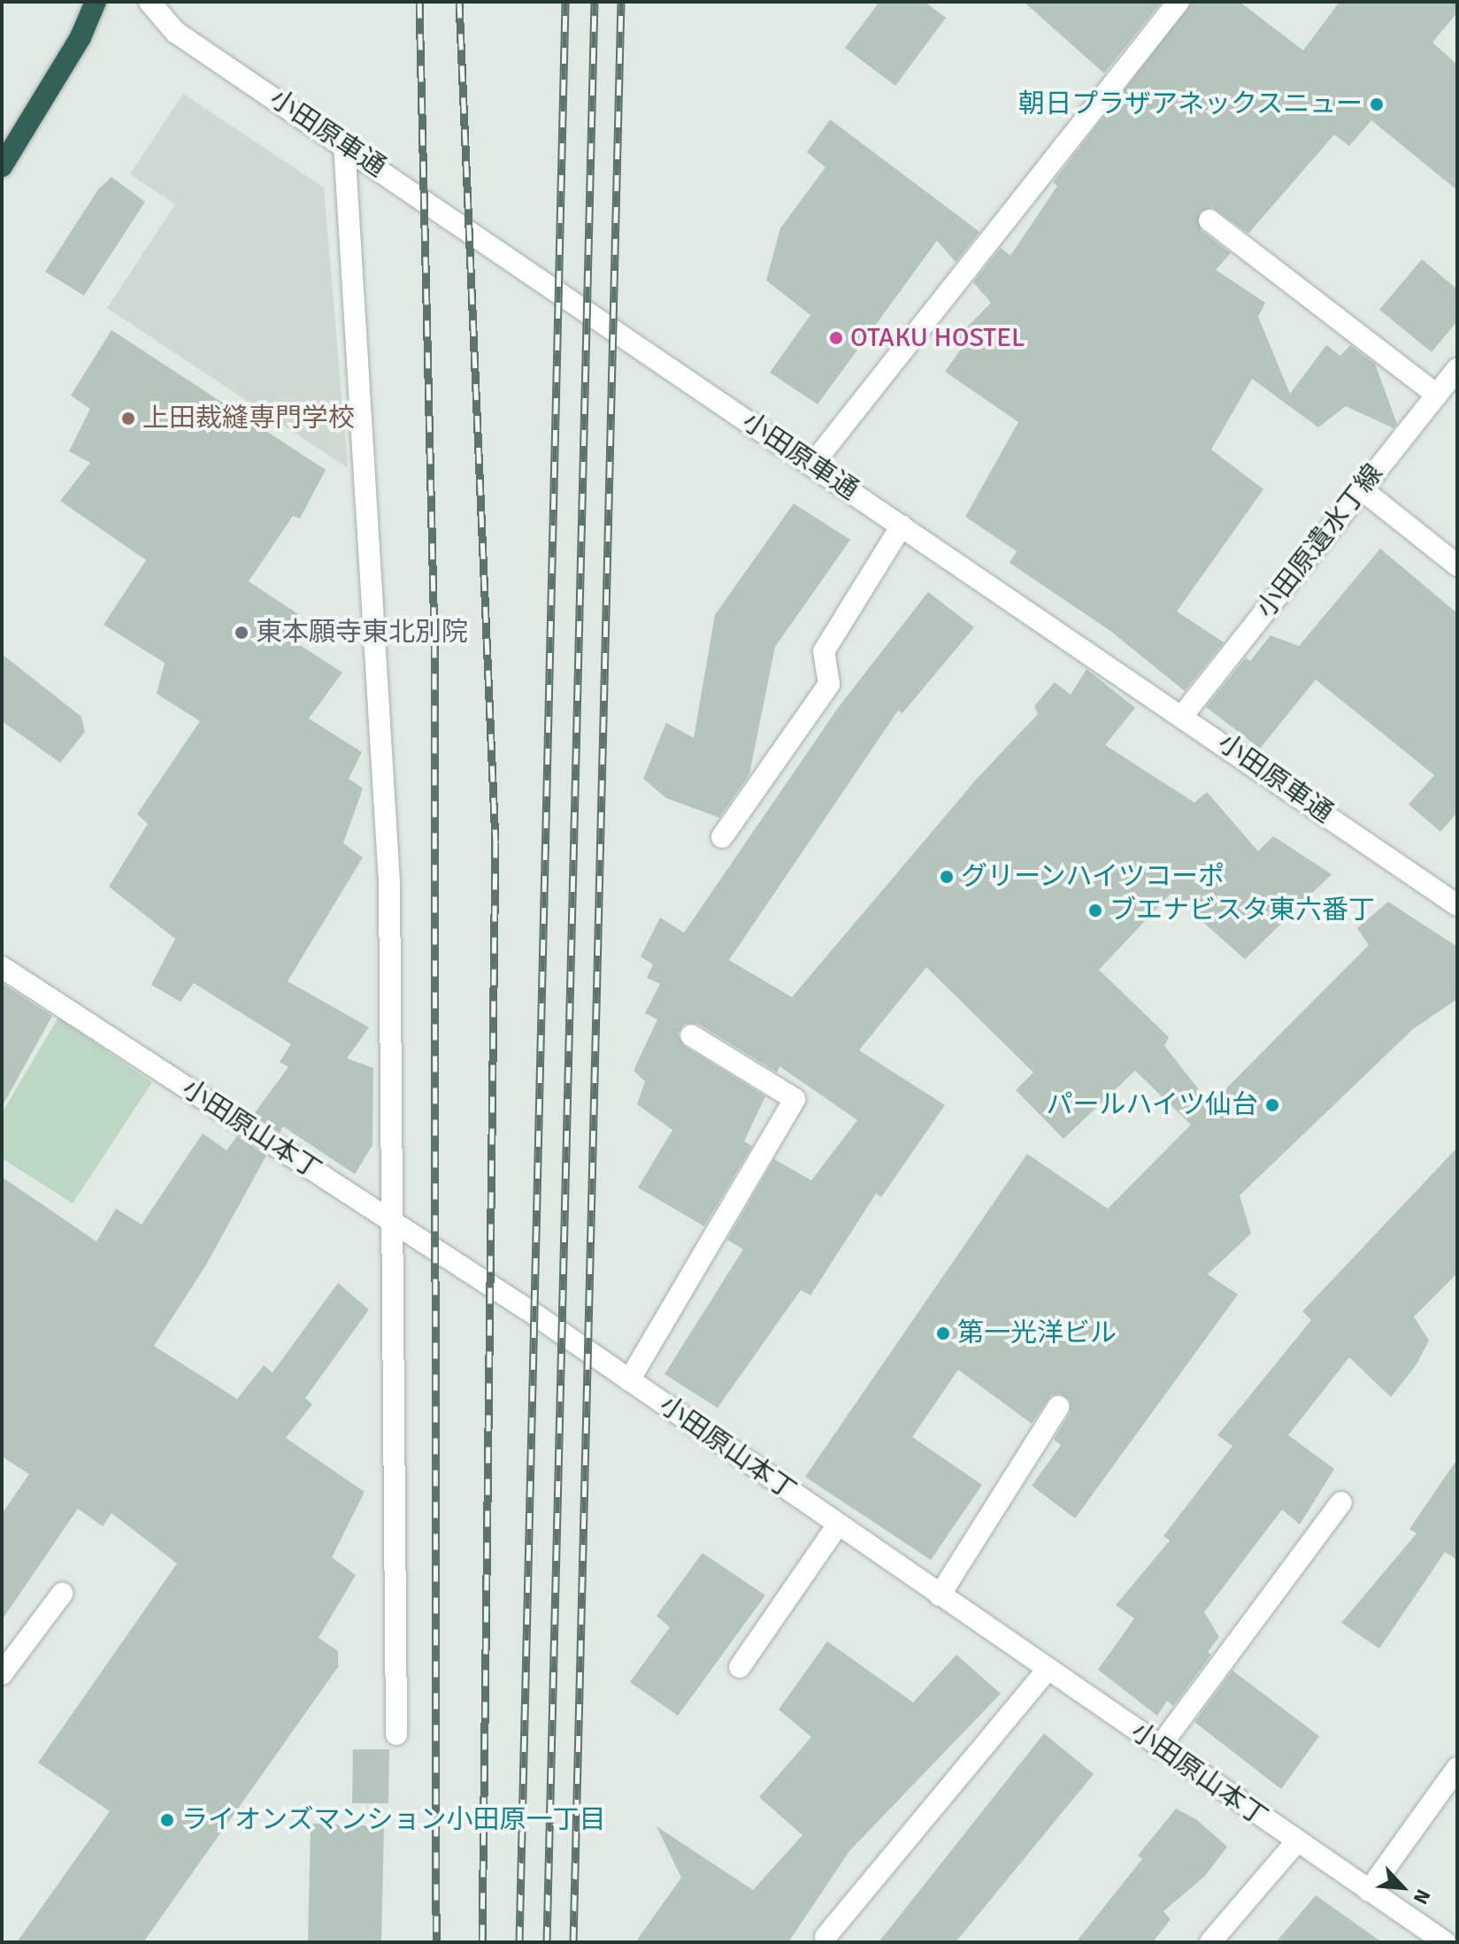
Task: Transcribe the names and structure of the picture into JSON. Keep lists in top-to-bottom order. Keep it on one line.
{"streets":{"street":["小田原車通","小田原遺水丁線","小田原山本丁"]},"crossings":[["小田原車通","小田原遺水丁線"]],"places":["朝日プラザアネックスニュー","OTAKU HOSTEL","上田裁縫専門学校","東本願寺東北別院","グリーンハイツコーポ","ブエナビスタ東六番丁","パールハイツ仙台","第一光洋ビル","ライオンズマンション小田原一丁目"],"north":"bottom right"}
